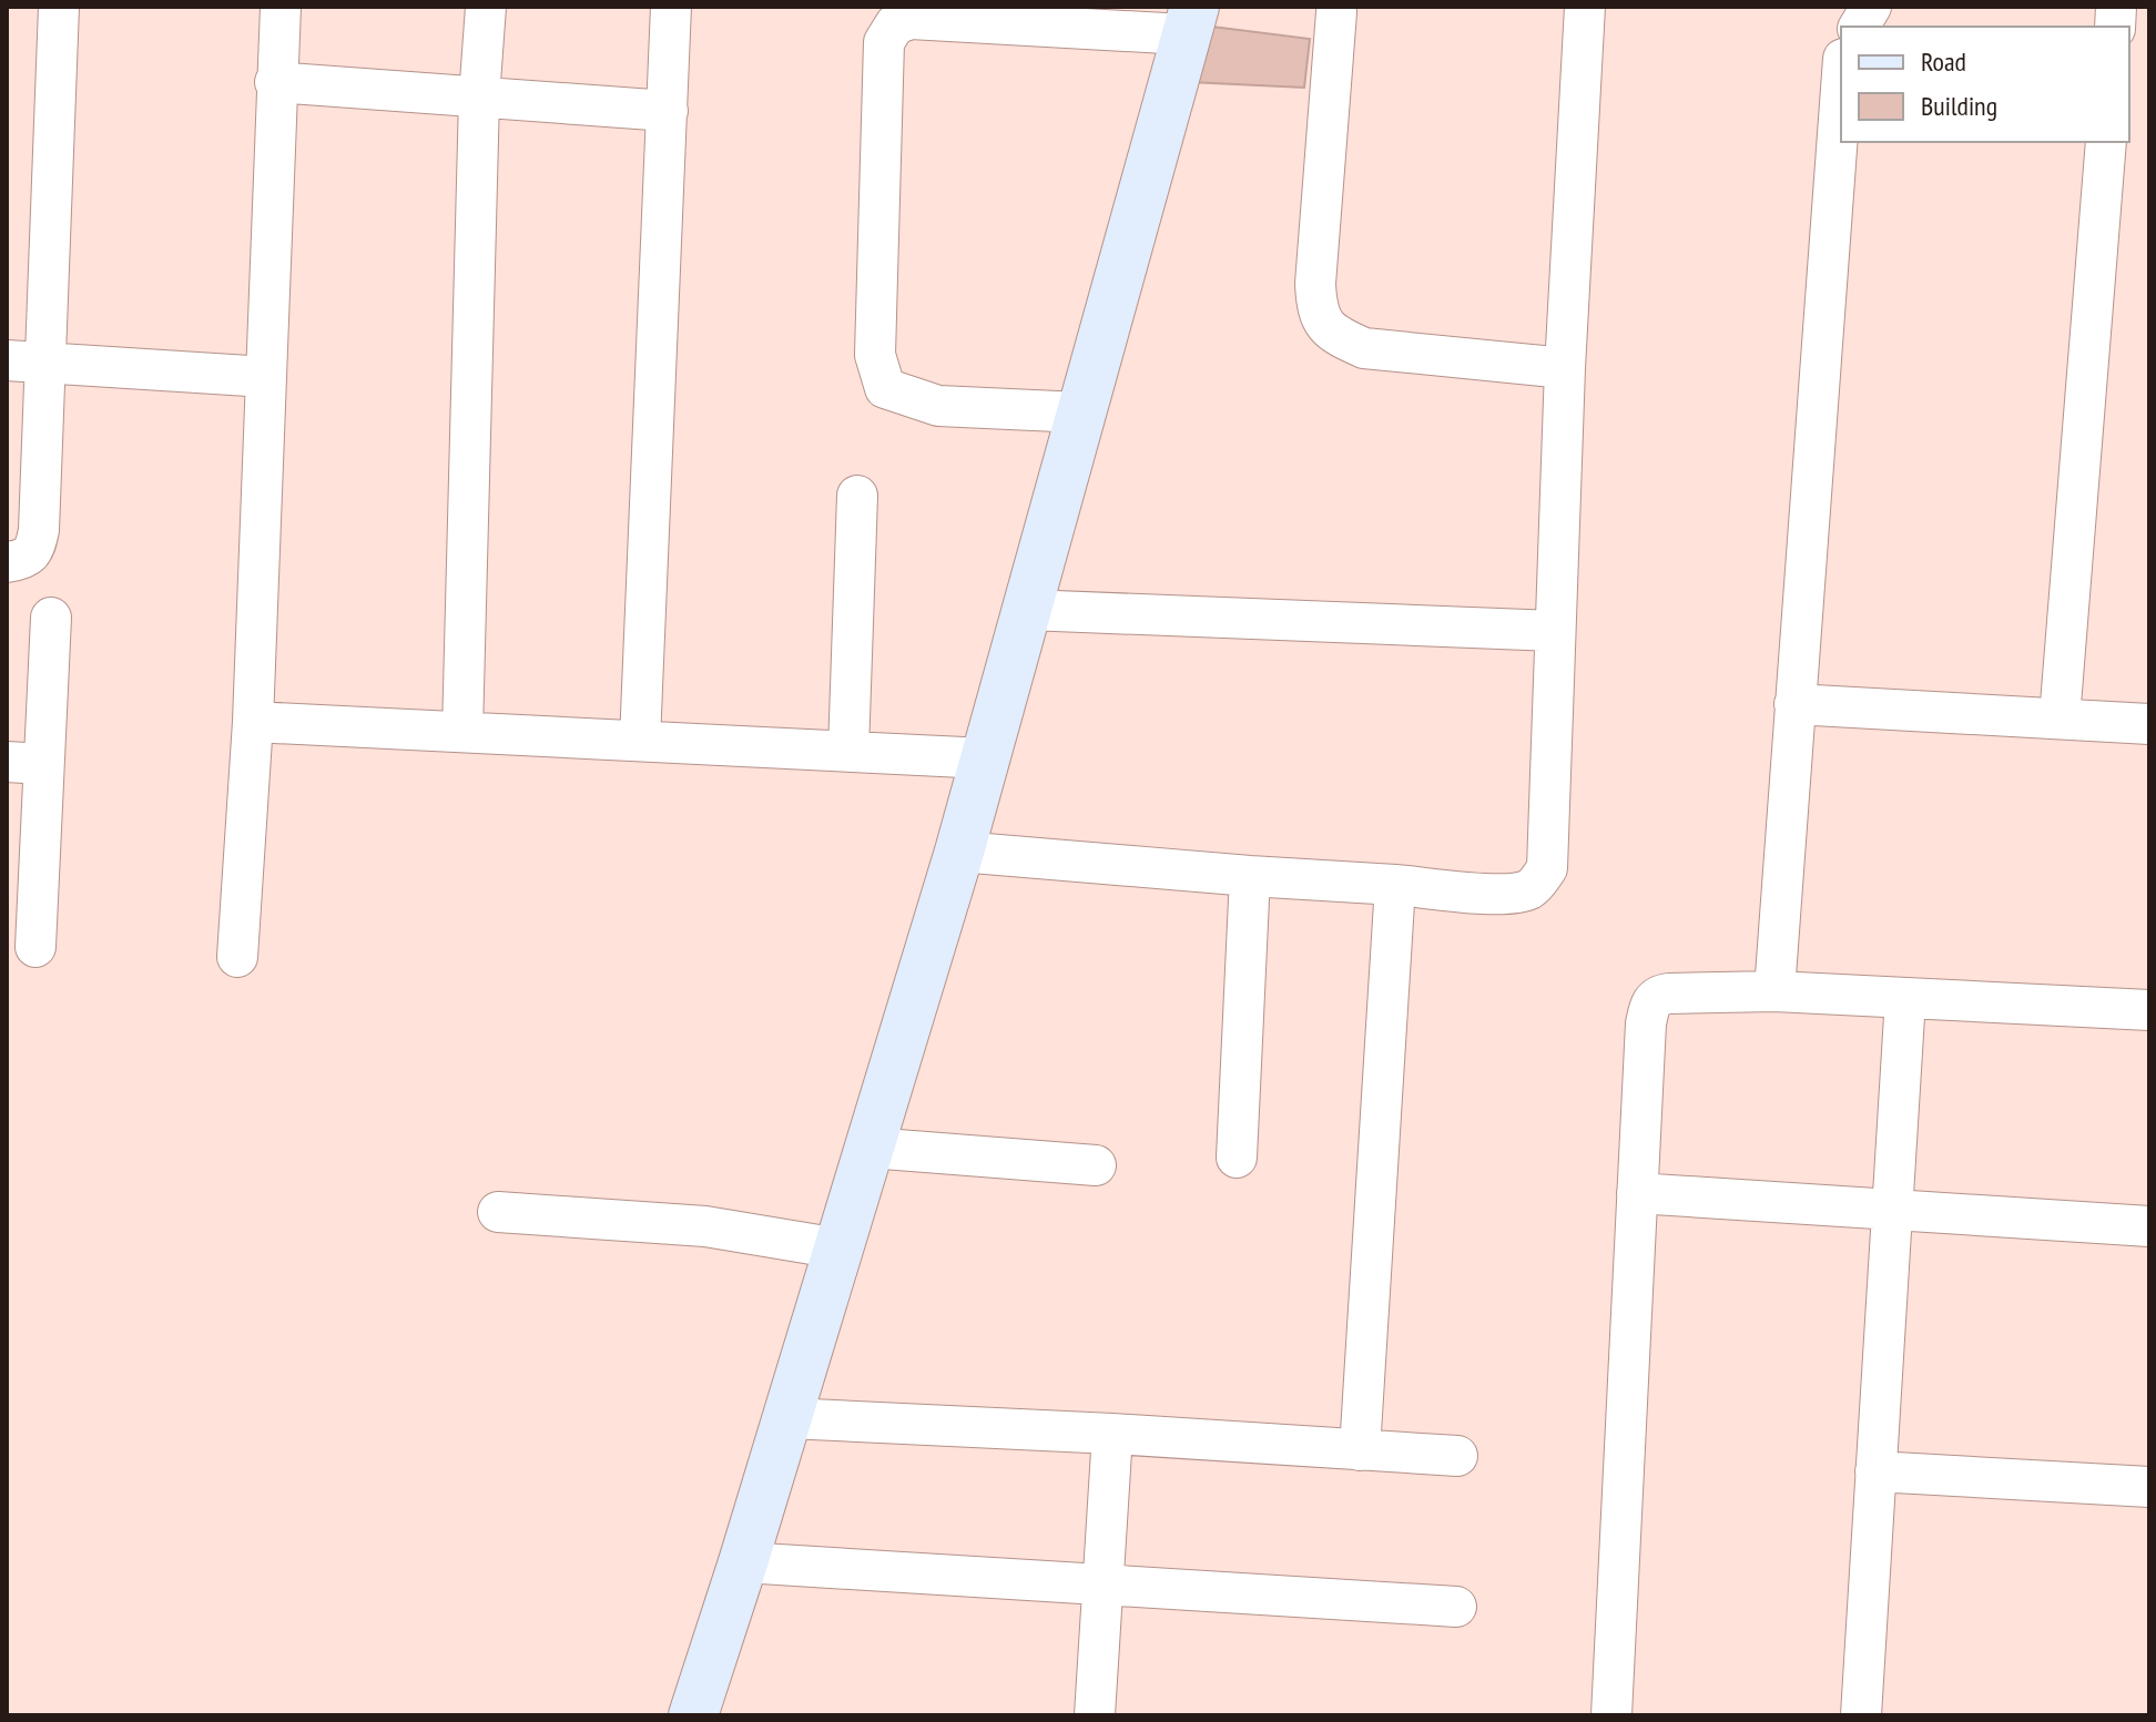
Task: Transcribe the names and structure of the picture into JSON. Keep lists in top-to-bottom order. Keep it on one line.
{"legend":["Road","Building"]}
